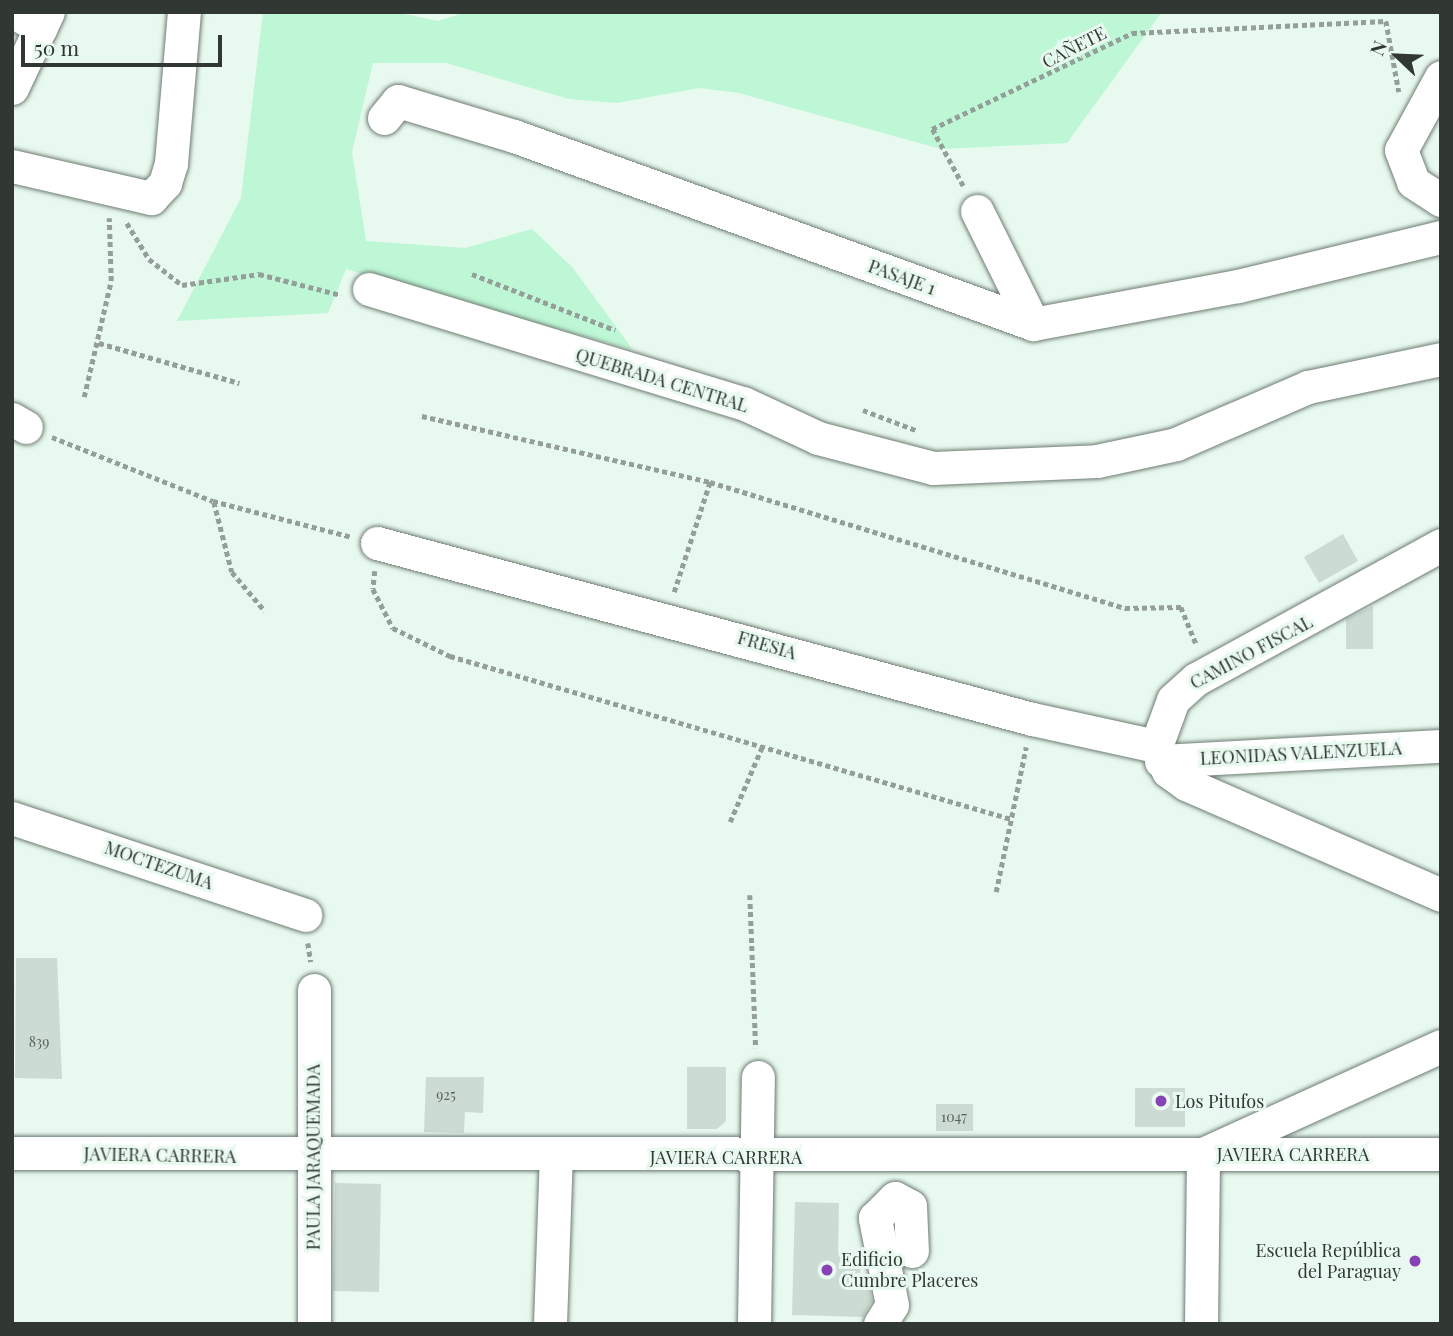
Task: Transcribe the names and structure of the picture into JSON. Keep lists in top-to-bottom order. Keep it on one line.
{"streets":{"street":["PASAJE 1","QUEBRADA CENTRAL","FRESIA","CAMINO FISCAL","LEONIDAS VALENZUELA","MOCTEZUMA","JAVIERA CARRERA","PAULA JARAQUEMADA"],"path":["CAÑETE"]},"crossings":[["FRESIA","CAMINO FISCAL"],["FRESIA","LEONIDAS VALENZUELA"],["CAMINO FISCAL","LEONIDAS VALENZUELA"],["JAVIERA CARRERA","PAULA JARAQUEMADA"]],"places":["Los Pitufos","Escuela República del Paraguay","Edificio Cumbre Placeres"],"house_numbers":["839","925","1047"],"scale_bar":"50 m","north":"top left"}
